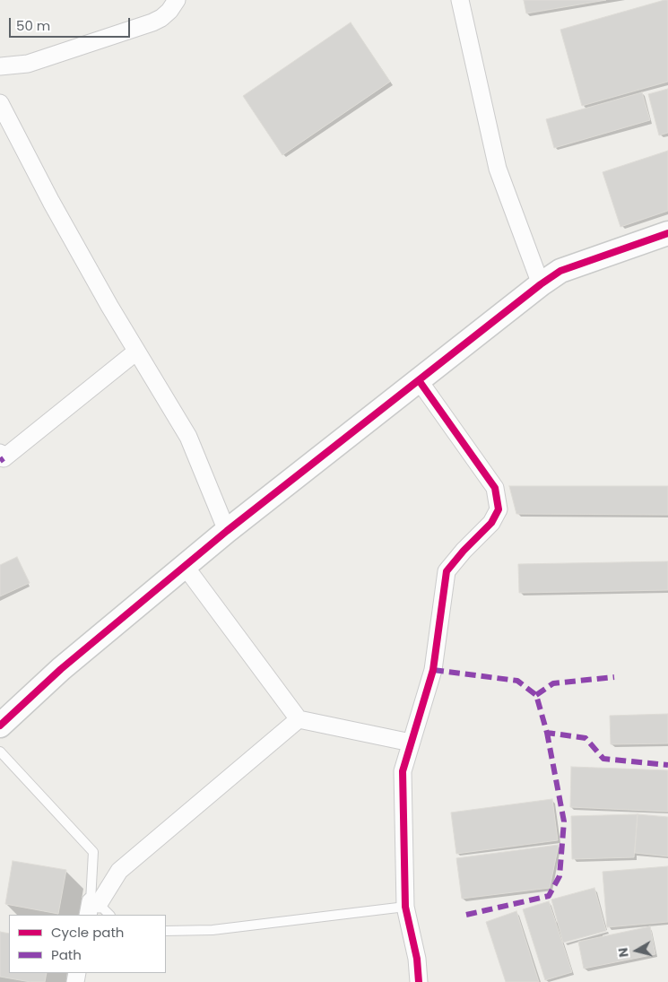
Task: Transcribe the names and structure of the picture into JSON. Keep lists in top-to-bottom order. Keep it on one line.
{"legend":["Cycle path","Path"],"scale_bar":"50 m","north":"left"}
